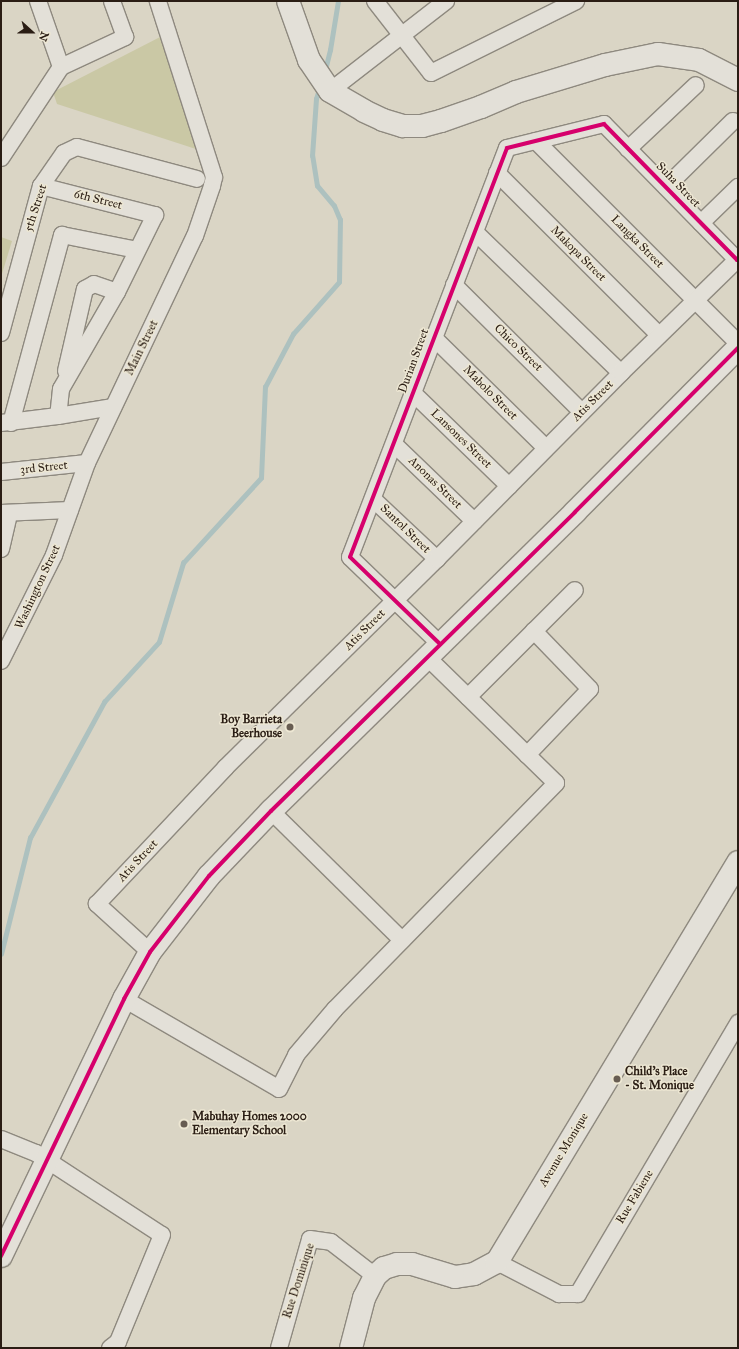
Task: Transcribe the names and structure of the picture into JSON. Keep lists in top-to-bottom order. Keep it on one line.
{"streets":{"street":["Suha Street","6th Street","5th Street","Langka Street","Makopa Street","Main Street","Chico Street","Durian Street","Mabolo Street","Atis Street","Lansones Street","3rd Street","Anonas Street","Santol Street","Washington Street","Avenue Monique","Rue Fabiene","Rue Dominique"]},"crossings":[["Suha Street","Durian Street"],["Suha Street","Atis Street"],["6th Street","5th Street"],["Langka Street","Durian Street"],["Langka Street","Atis Street"],["Makopa Street","Durian Street"],["Makopa Street","Atis Street"],["Main Street","3rd Street"],["Main Street","Washington Street"],["Chico Street","Durian Street"],["Chico Street","Atis Street"],["Durian Street","Mabolo Street"],["Durian Street","Atis Street"],["Durian Street","Lansones Street"],["Durian Street","Anonas Street"],["Durian Street","Santol Street"],["Mabolo Street","Atis Street"],["Atis Street","Lansones Street"],["Atis Street","Anonas Street"],["Atis Street","Santol Street"],["Avenue Monique","Rue Fabiene"]],"places":["Boy Barrieta Beerhouse","Child's Place - St. Monique","Mabuhay Homes 2000 Elementary School"],"north":"right"}
